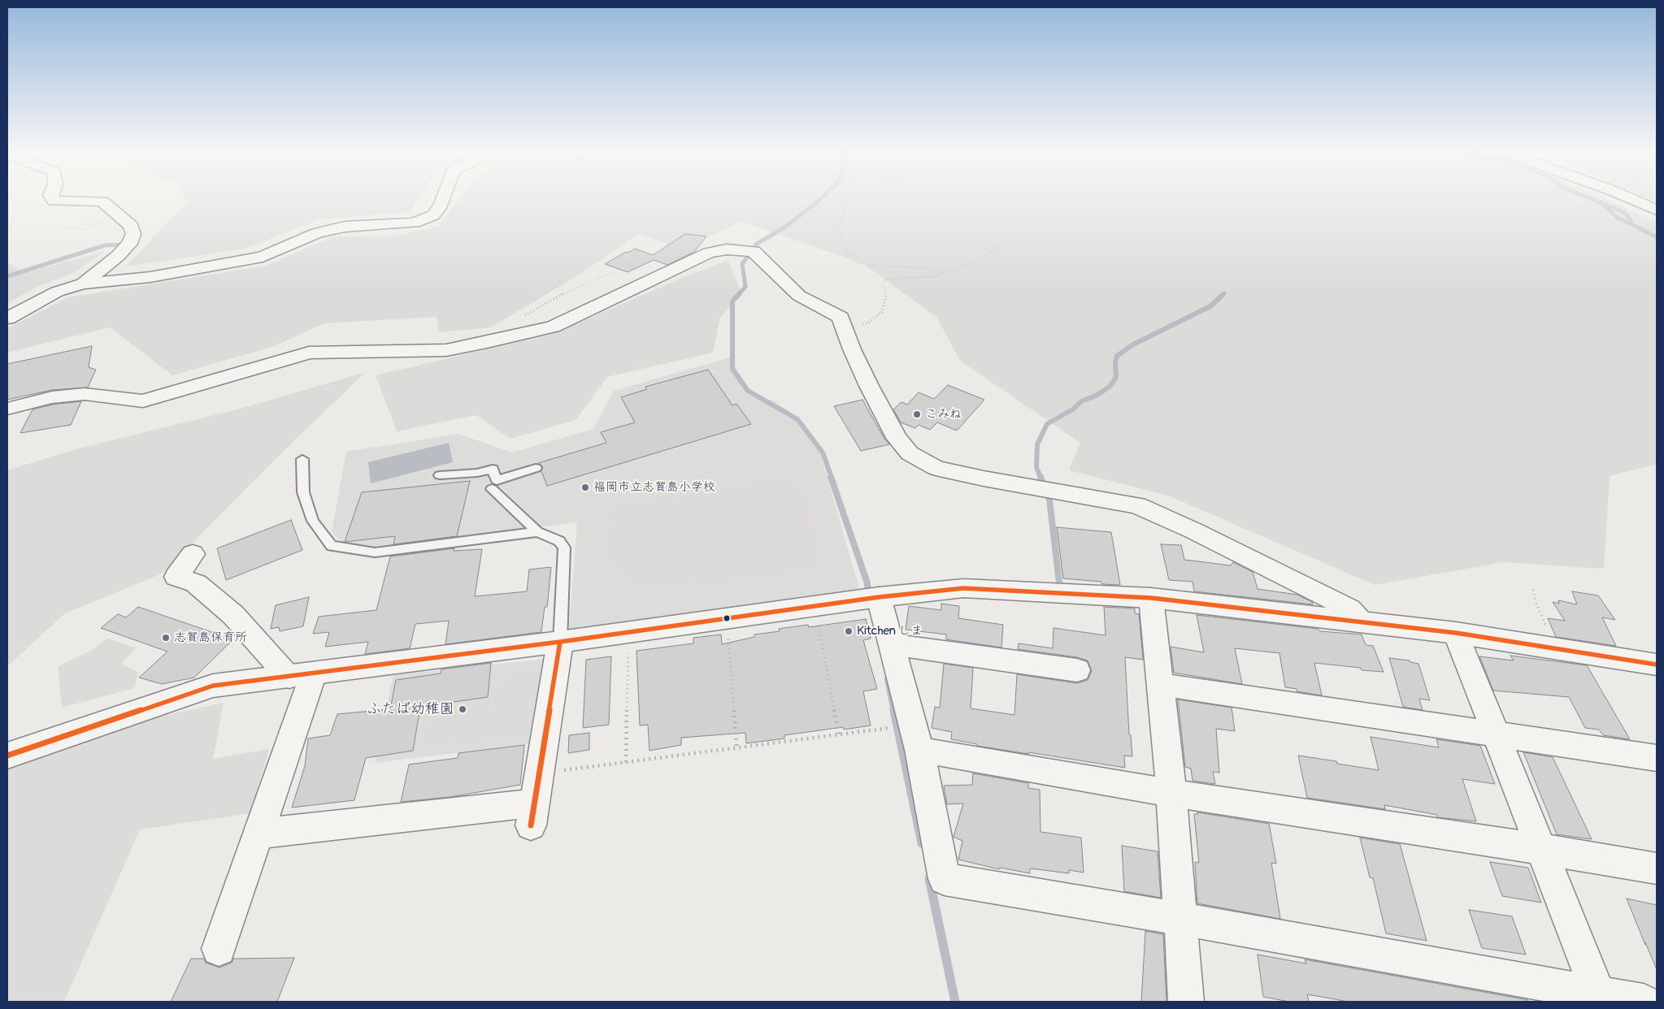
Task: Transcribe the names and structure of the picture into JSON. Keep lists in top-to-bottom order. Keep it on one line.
{"places":["こみね","福岡市立志賀島小学校","Kitchen しま","志賀島保育所","ふたば幼稚園"]}
